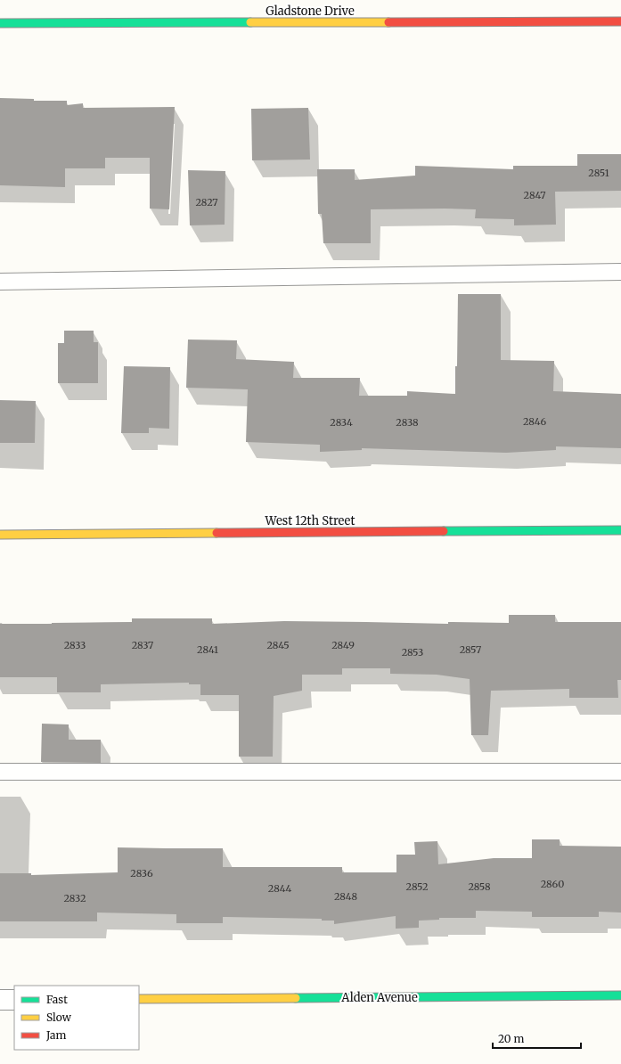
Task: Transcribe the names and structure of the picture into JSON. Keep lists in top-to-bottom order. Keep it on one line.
{"streets":{"street":["Gladstone Drive","West 12th Street","Alden Avenue"]},"house_numbers":["2851","2847","2827","2846","2834","2838","2833","2837","2845","2849","2841","2857","2853","2836","2860","2852","2858","2844","2848","2832"],"legend":["Fast","Slow","Jam"],"scale_bar":"20 m"}
